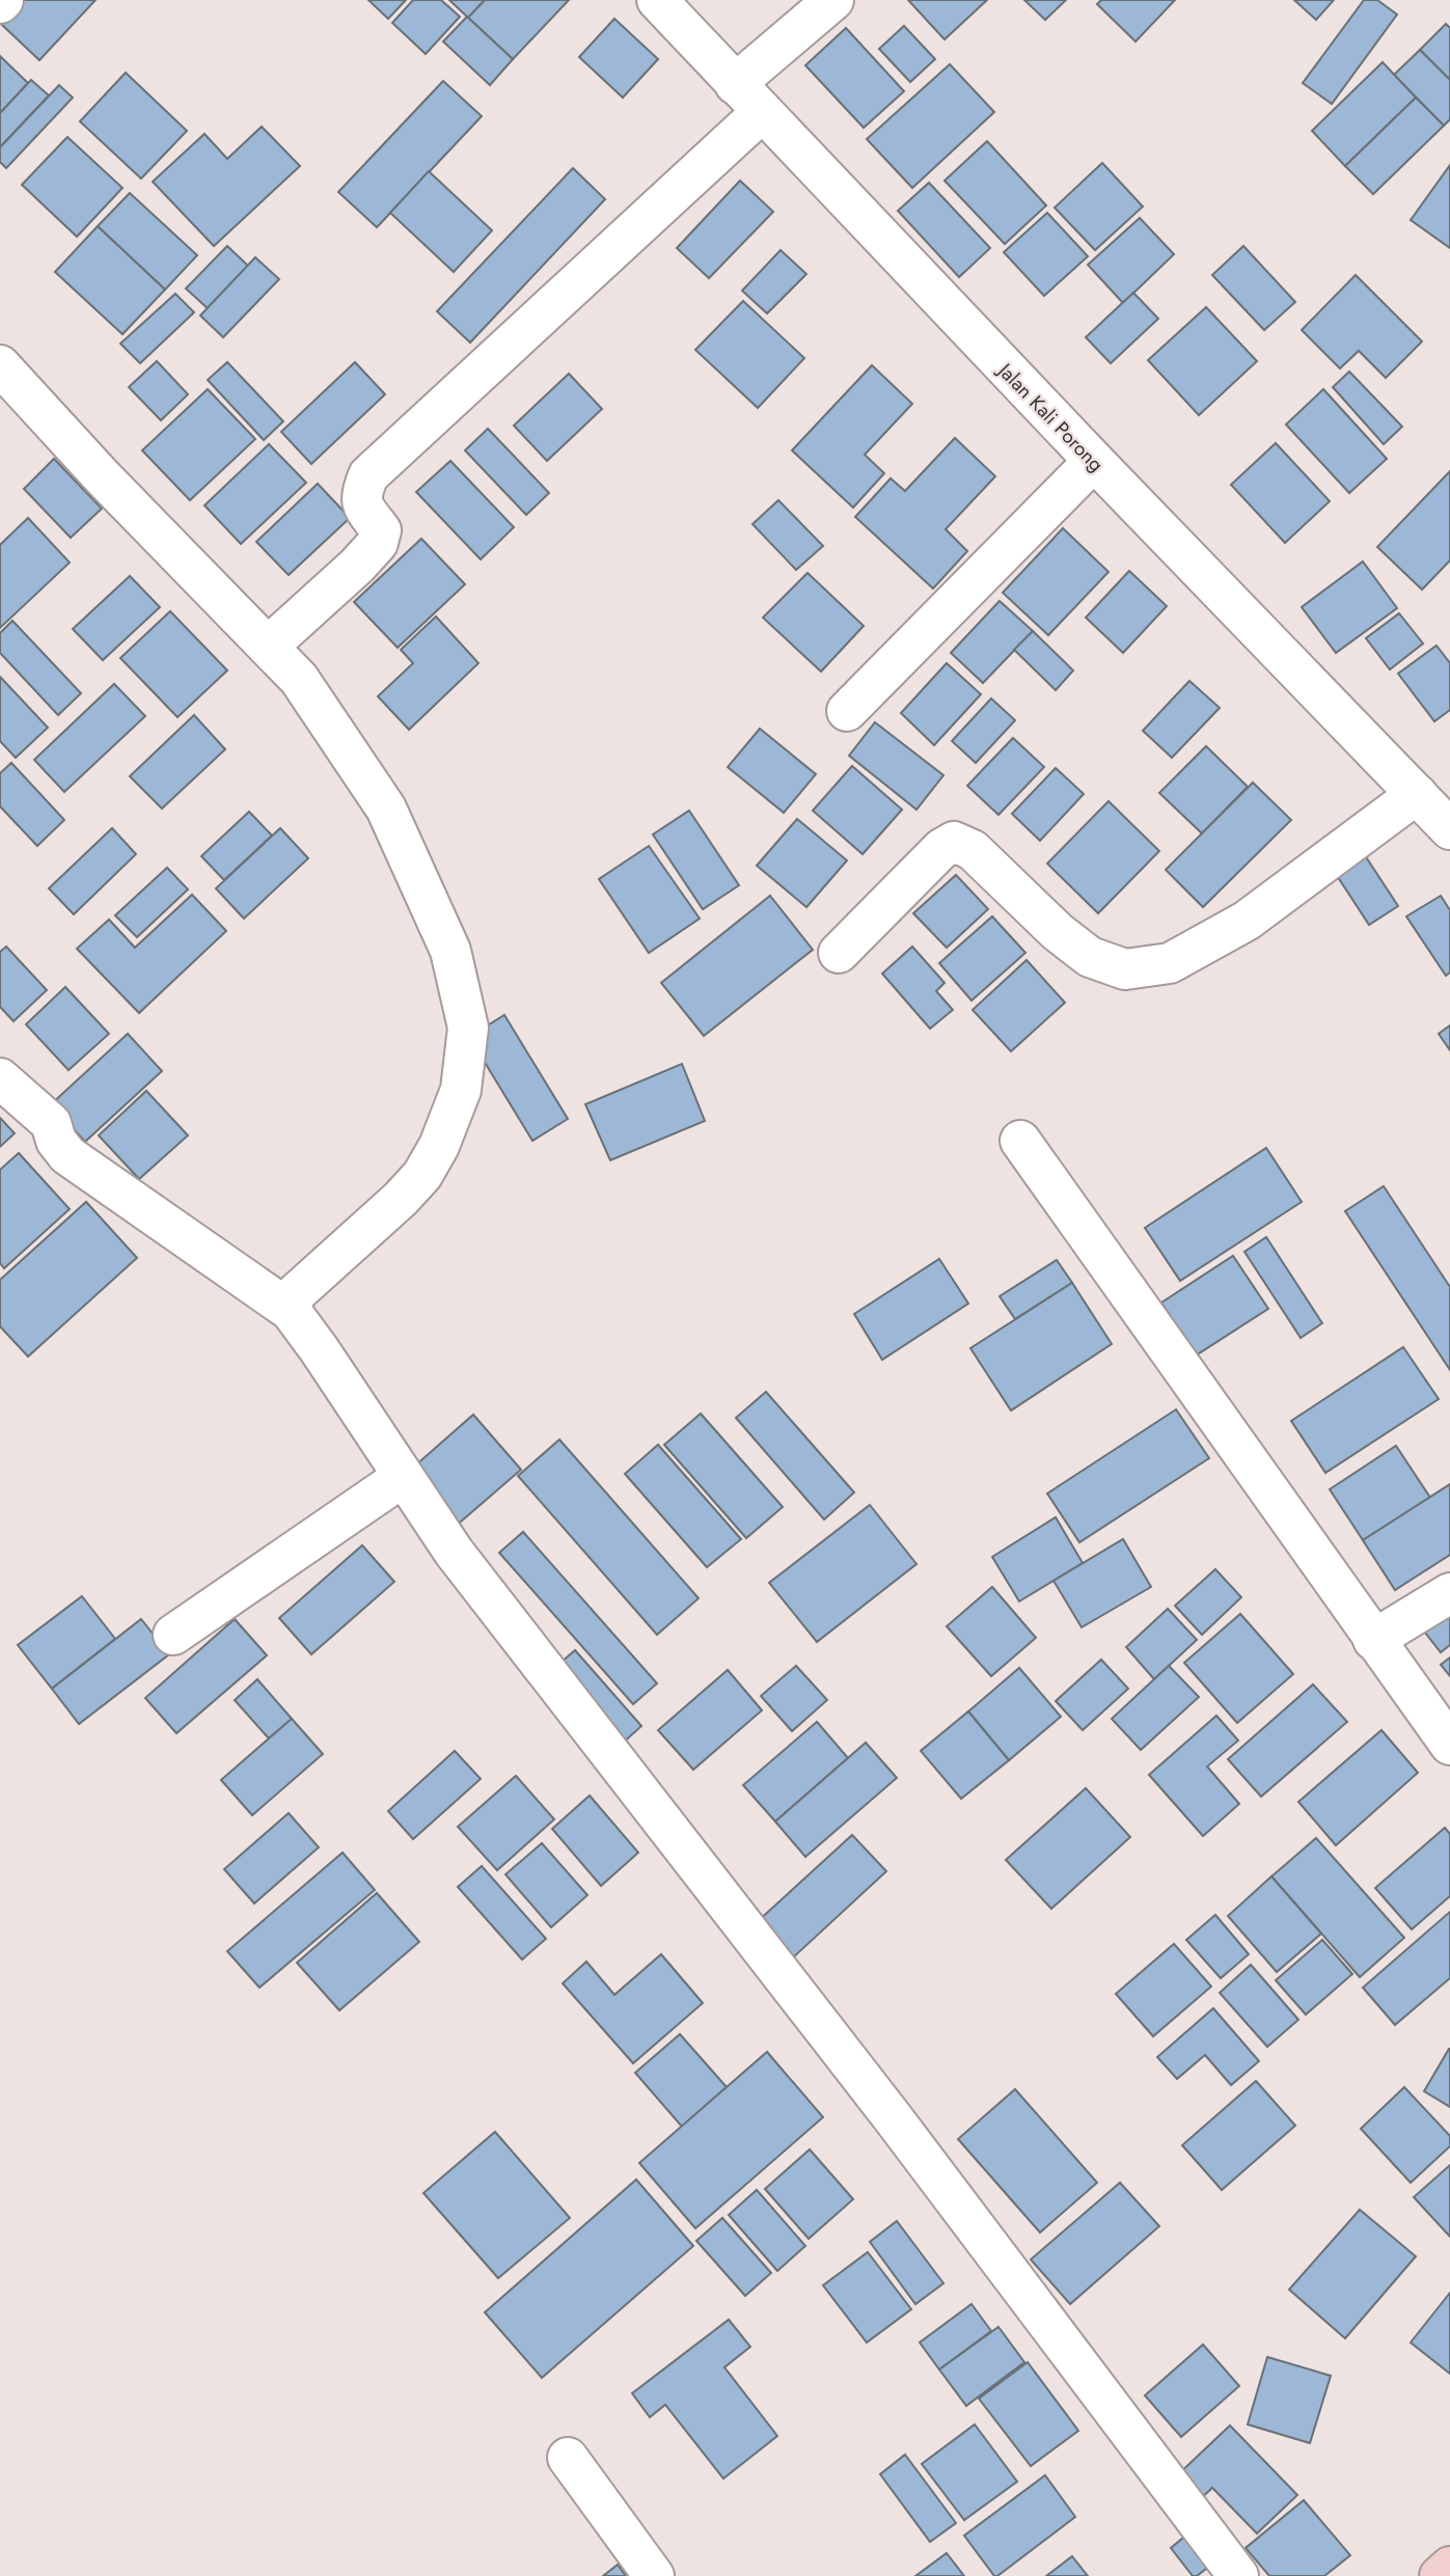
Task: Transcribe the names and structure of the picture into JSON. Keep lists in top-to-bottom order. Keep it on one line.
{"streets":{"street":["Jalan Kali Porong"]}}
